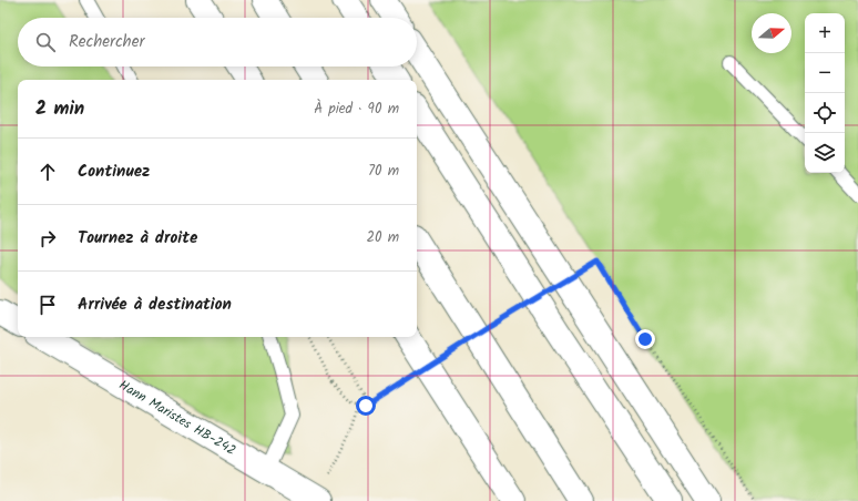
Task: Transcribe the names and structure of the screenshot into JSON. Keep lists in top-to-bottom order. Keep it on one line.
{"streets":{"main road":["Hann Maristes HB-242"]},"north":"right","page":{"map_buttons":["+","−"],"search":"Rechercher","heading":["2 min","À pied · 90 m"],"list":[["Continuez","70 m"],["Tournez à droite","20 m"],"Arrivée à destination"]}}
